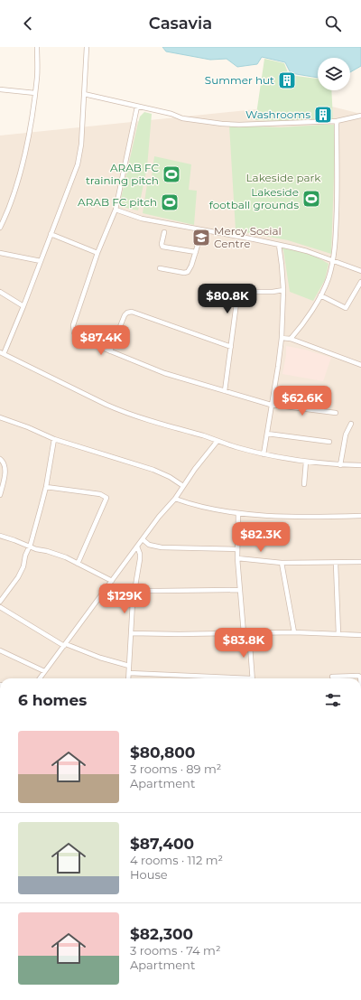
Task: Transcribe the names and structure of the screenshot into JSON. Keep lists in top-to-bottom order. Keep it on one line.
{"parks":["Lakeside park"],"places":{"building":["Summer hut","Washrooms"],"sports":["ARAB FC training pitch","Lakeside football grounds","ARAB FC pitch"],"school or university":["Mercy Social Centre"]},"page":{"header":"Casavia","price":["$80.8K","$87.4K","$62.6K","$82.3K","$129K","$83.8K"],"heading":"6 homes","list":[{"name":"$80,800","note":"3 rooms · 89 m² · Apartment"},{"name":"$87,400","note":"4 rooms · 112 m² · House"},{"name":"$82,300","note":"3 rooms · 74 m² · Apartment"}]}}
